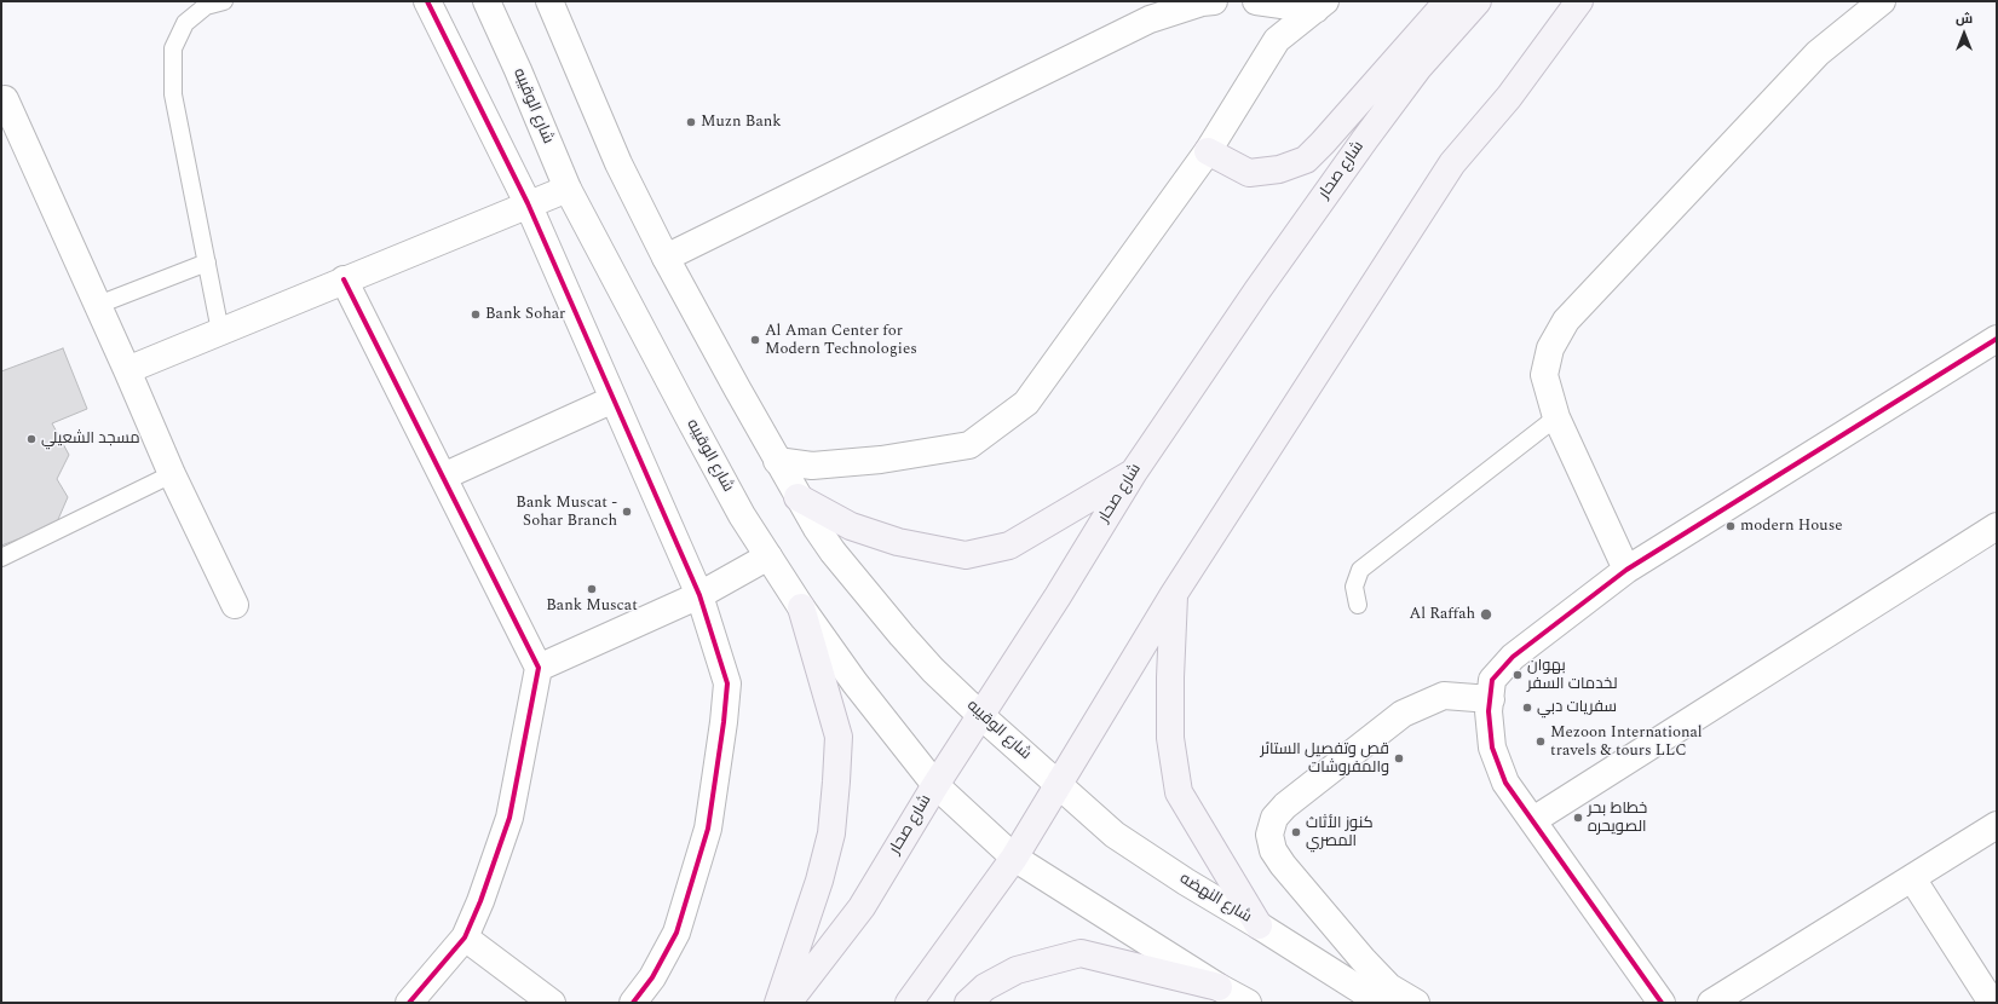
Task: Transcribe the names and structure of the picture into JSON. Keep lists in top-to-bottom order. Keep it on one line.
{"streets":{"main road":["شارع صحار"],"street":["شارع الوقيبه","شارع النهضه"]},"crossings":[["شارع الوقيبه","شارع صحار"],["شارع الوقيبه","شارع النهضه"]],"places":["Muzn Bank","Bank Sohar","Al Aman Center for Modern Technologies","مسجد الشعيلي","Bank Muscat - Sohar Branch","modern House","Bank Muscat","Al Raffah","بهوان لخدمات السفر","سفريات دبي","Mezoon International travels & tours LLC","قص وتفصيل الستائر والمفروشات","خطاط بحر الصويحره","كنوز الأثاث المصري"],"north":"top"}
